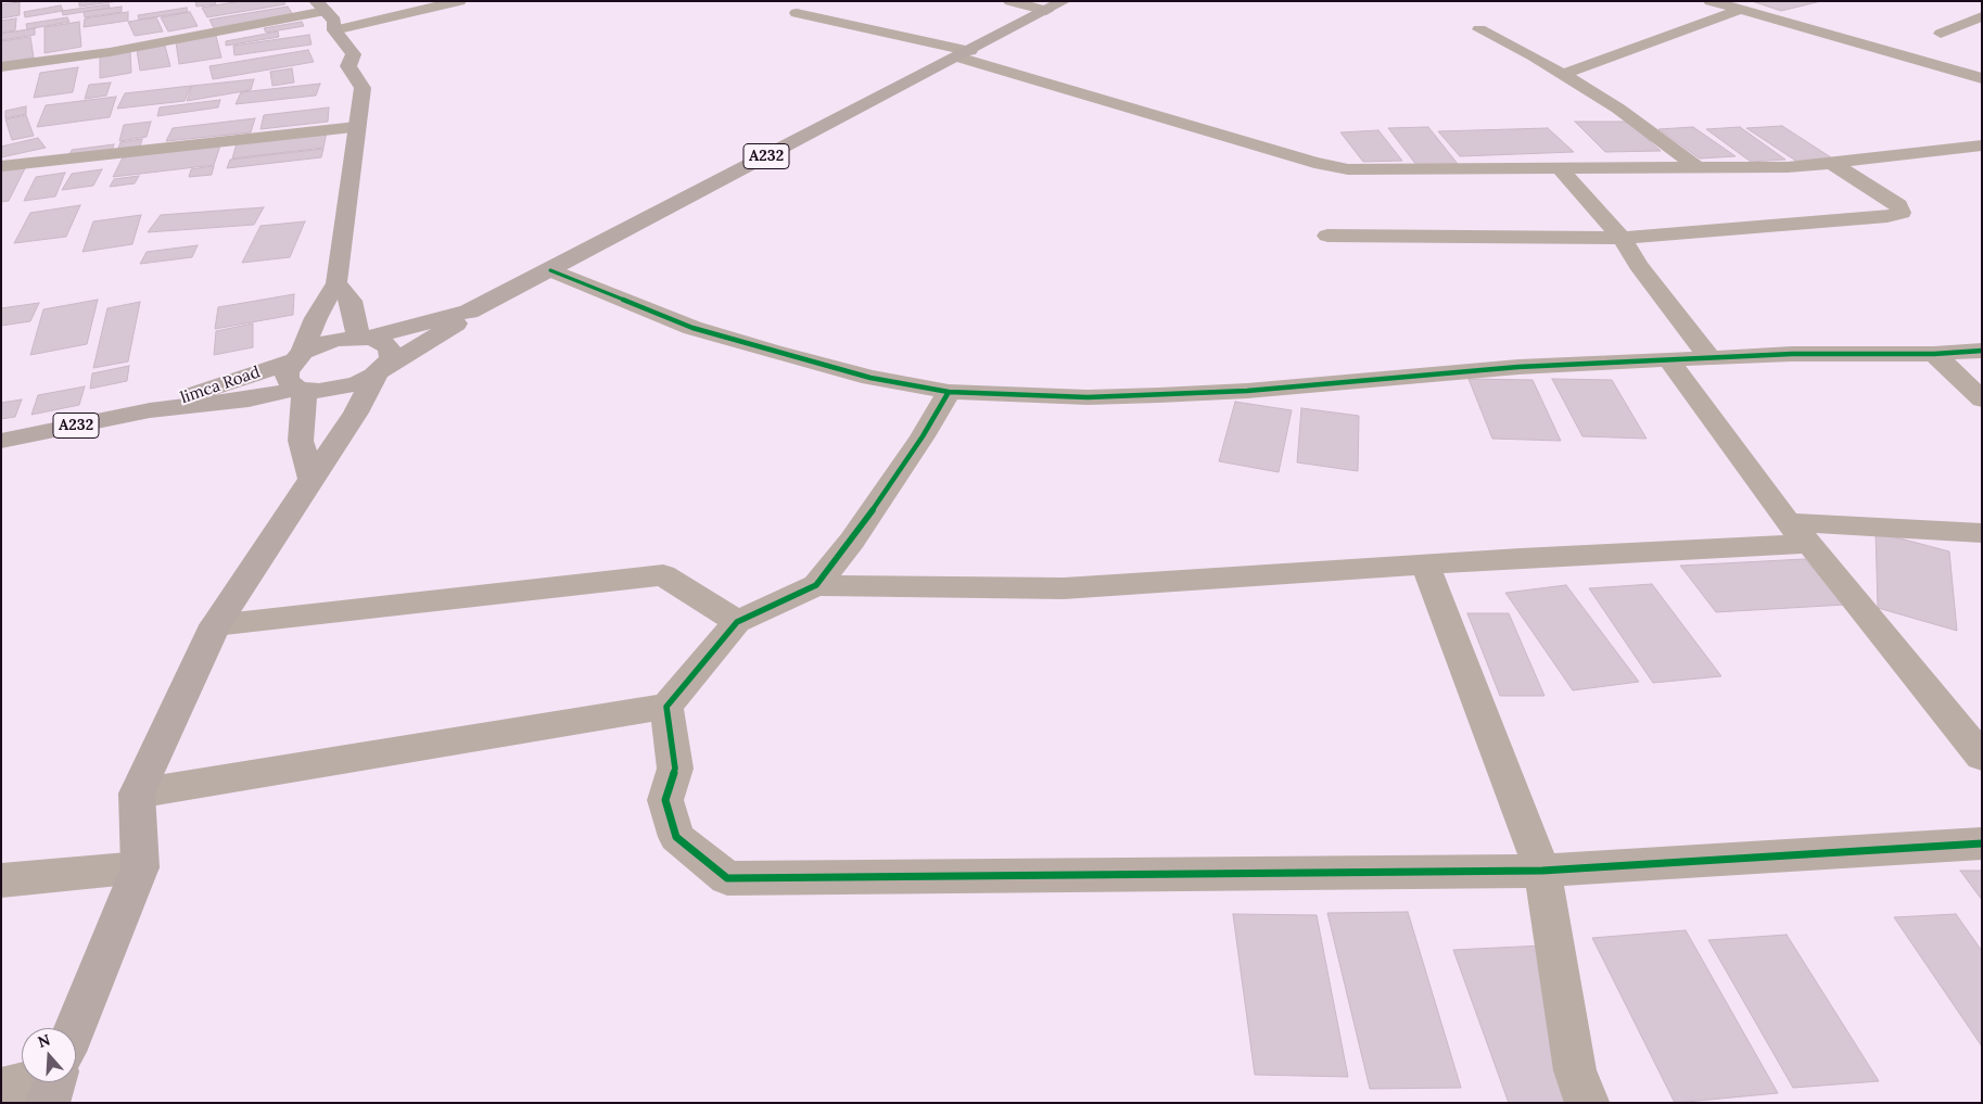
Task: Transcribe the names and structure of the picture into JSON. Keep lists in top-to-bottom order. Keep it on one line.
{"streets":{"main road":["A232","limca Road"]},"crossings":[["A232","limca Road"]],"north":"top"}
